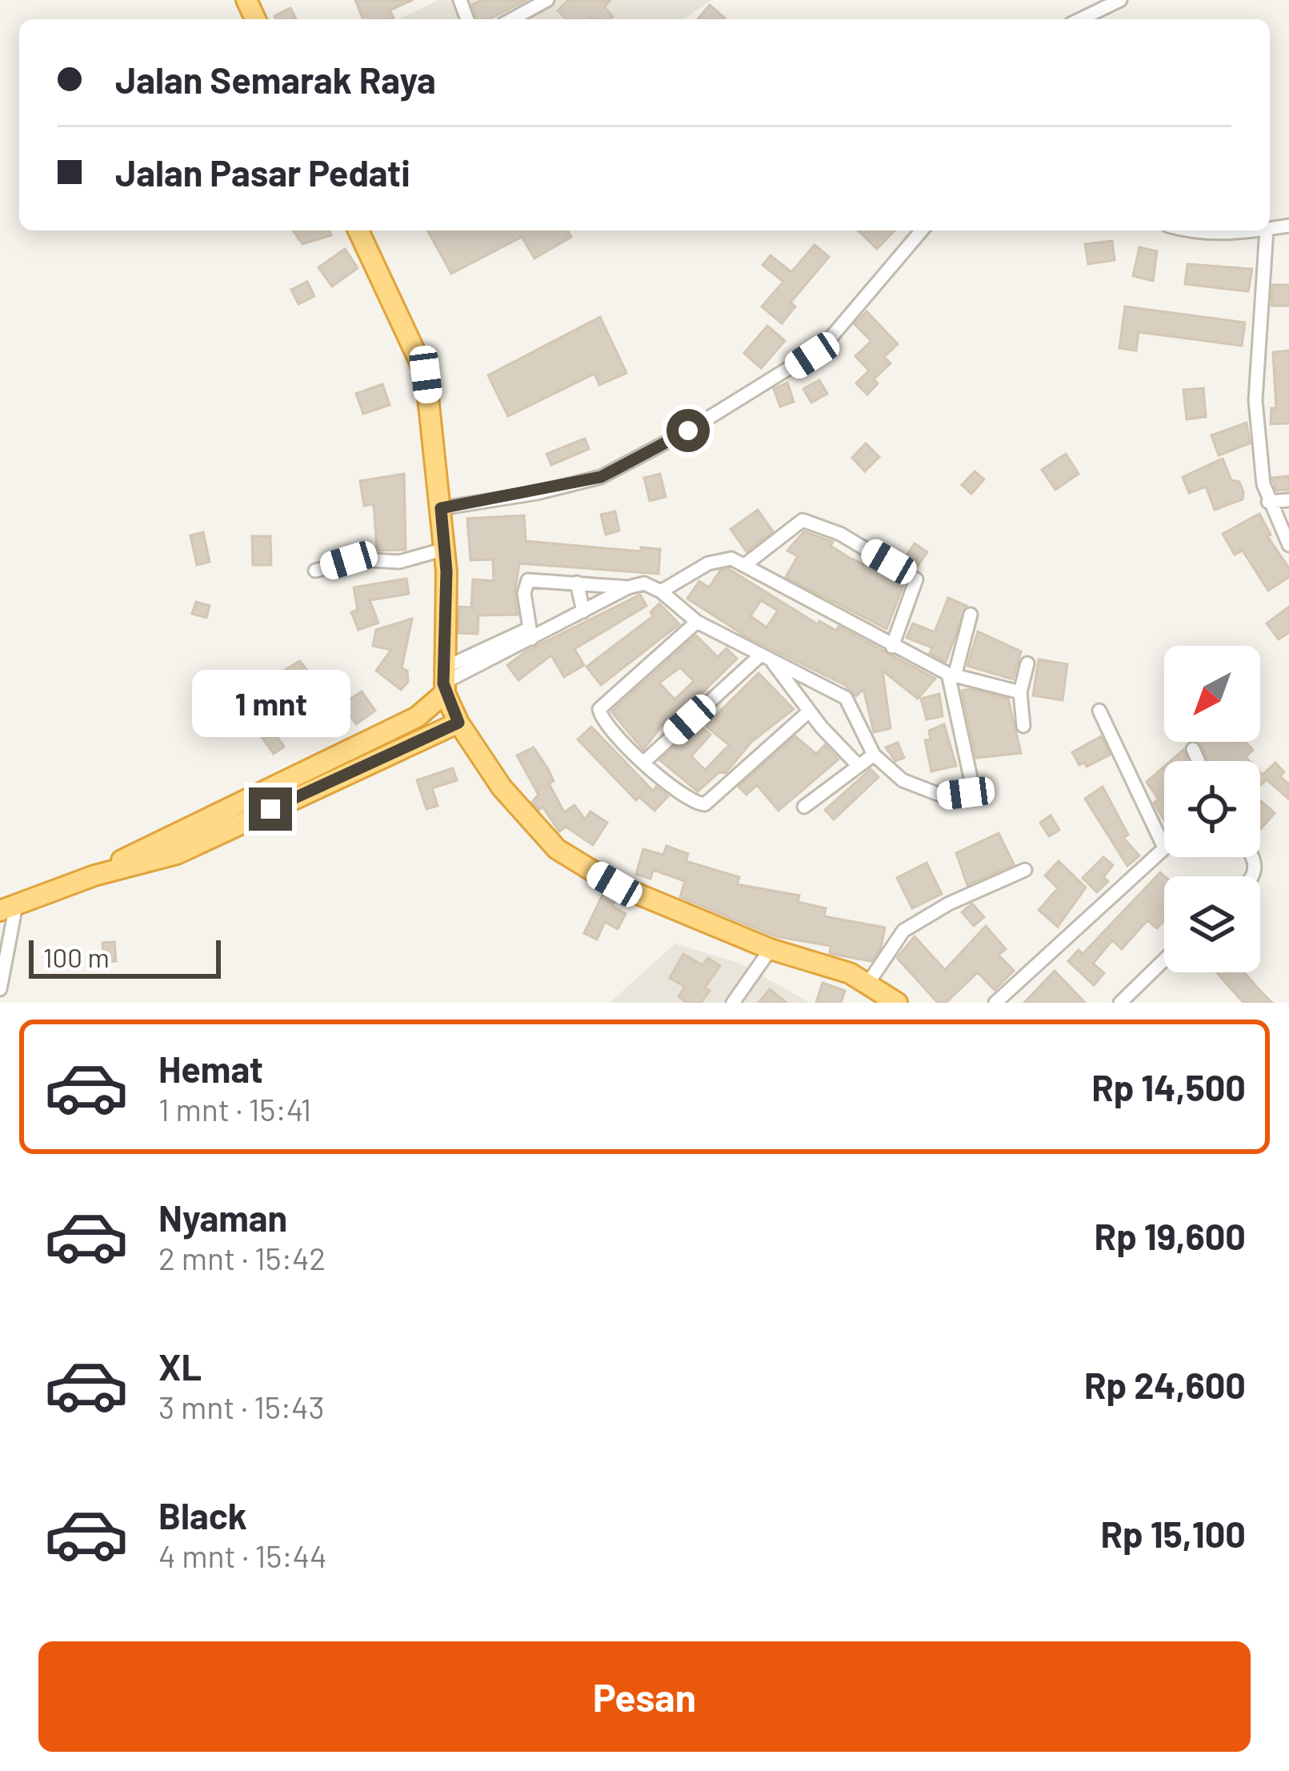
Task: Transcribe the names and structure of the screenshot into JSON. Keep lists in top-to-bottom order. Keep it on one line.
{"scale_bar":"100 m","north":"bottom left","page":{"banner":["Jalan Semarak Raya","Jalan Pasar Pedati"],"bubble":"1 mnt","scale":"100 m","list":[{"name":"Hemat","note":"1 mnt · 15:41","value":"Rp 14,500"},{"name":"Nyaman","note":"2 mnt · 15:42","value":"Rp 19,600"},{"name":"XL","note":"3 mnt · 15:43","value":"Rp 24,600"},{"name":"Black","note":"4 mnt · 15:44","value":"Rp 15,100"}],"buttons":"Pesan"}}
